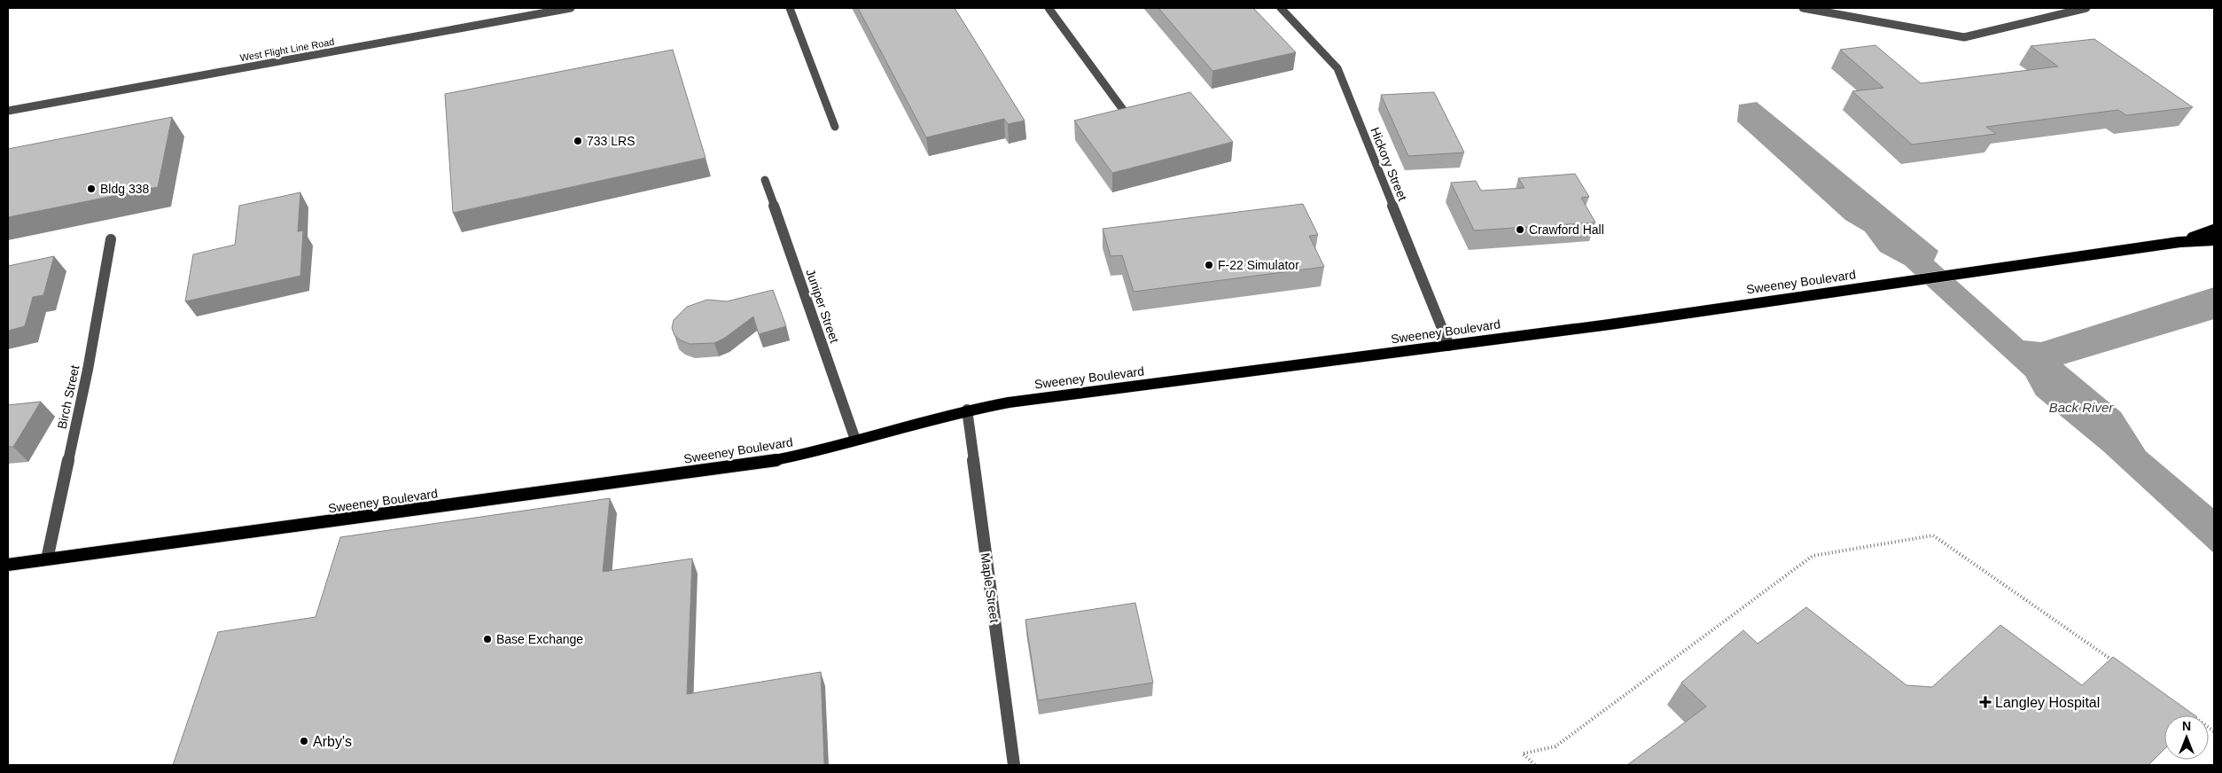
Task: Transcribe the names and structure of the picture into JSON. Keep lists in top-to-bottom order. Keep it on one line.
{"streets":{"main road":["Sweeney Boulevard"],"street":["West Flight Line Road","Hickory Street","Juniper Street","Birch Street","Maple Street"]},"crossings":[["Hickory Street","Sweeney Boulevard"],["Sweeney Boulevard","Juniper Street"],["Sweeney Boulevard","Birch Street"],["Sweeney Boulevard","Maple Street"]],"water":["Back River"],"places":{"other":["733 LRS","Bldg 338","Crawford Hall","F-22 Simulator","Base Exchange","Arby's"],"health":["Langley Hospital"]},"north":"top"}
